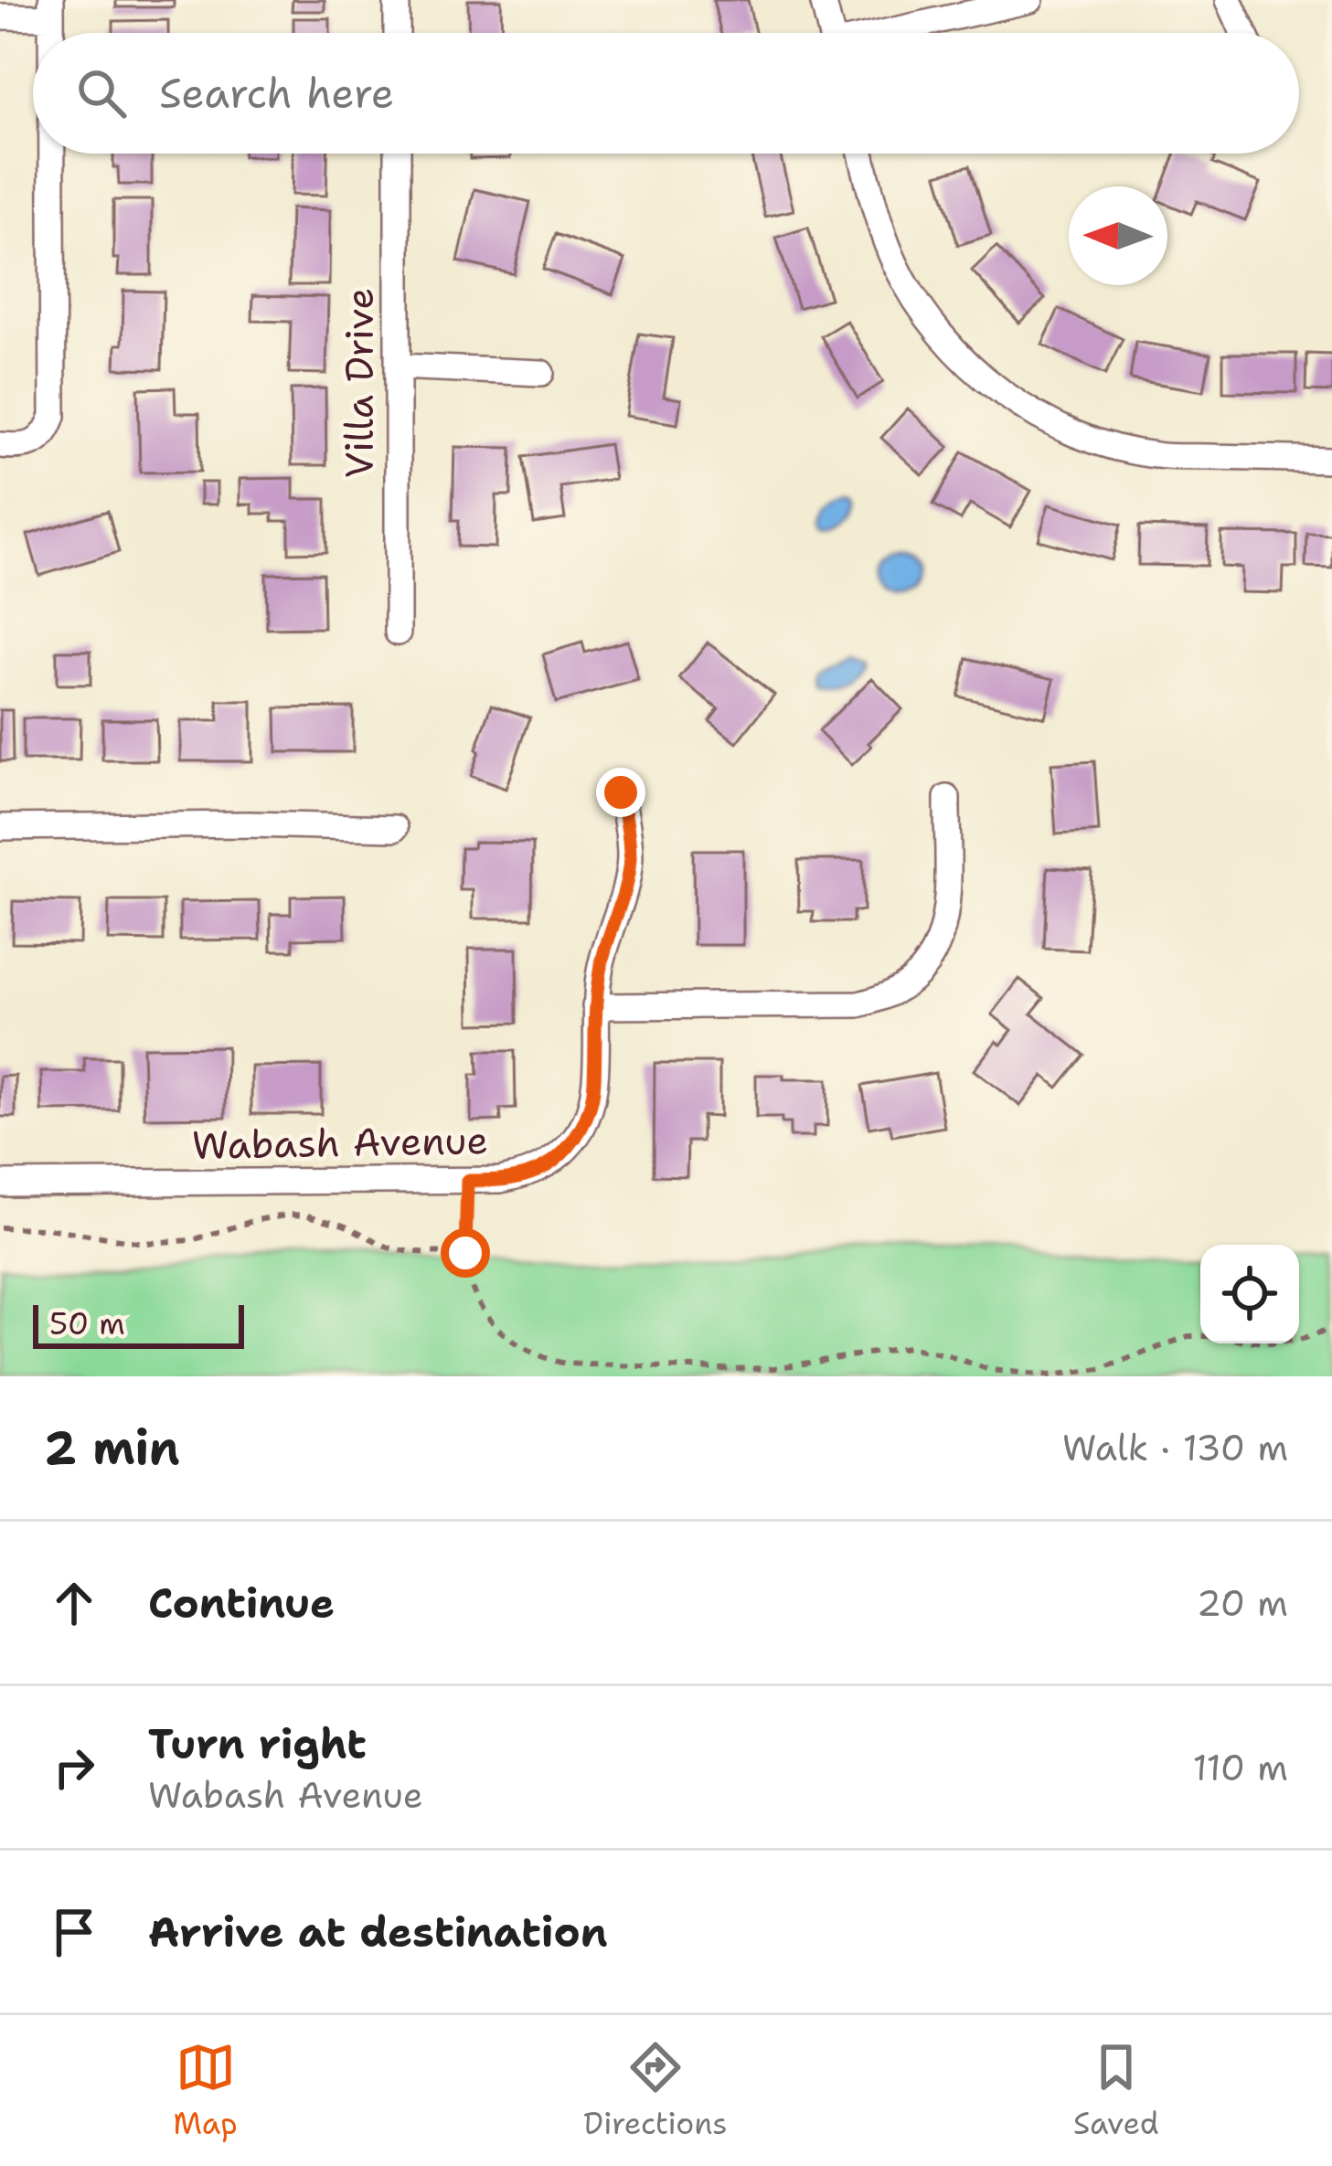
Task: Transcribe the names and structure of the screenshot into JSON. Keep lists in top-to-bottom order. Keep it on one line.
{"streets":{"street":["Villa Drive","Wabash Avenue"]},"scale_bar":"50 m","north":"left","page":{"search":"Search here","scale":"50 m","heading":["2 min","Walk · 130 m"],"list":[["Continue","20 m"],["Turn right","Wabash Avenue","110 m"],"Arrive at destination"],"nav":["Map","Directions","Saved"]}}
